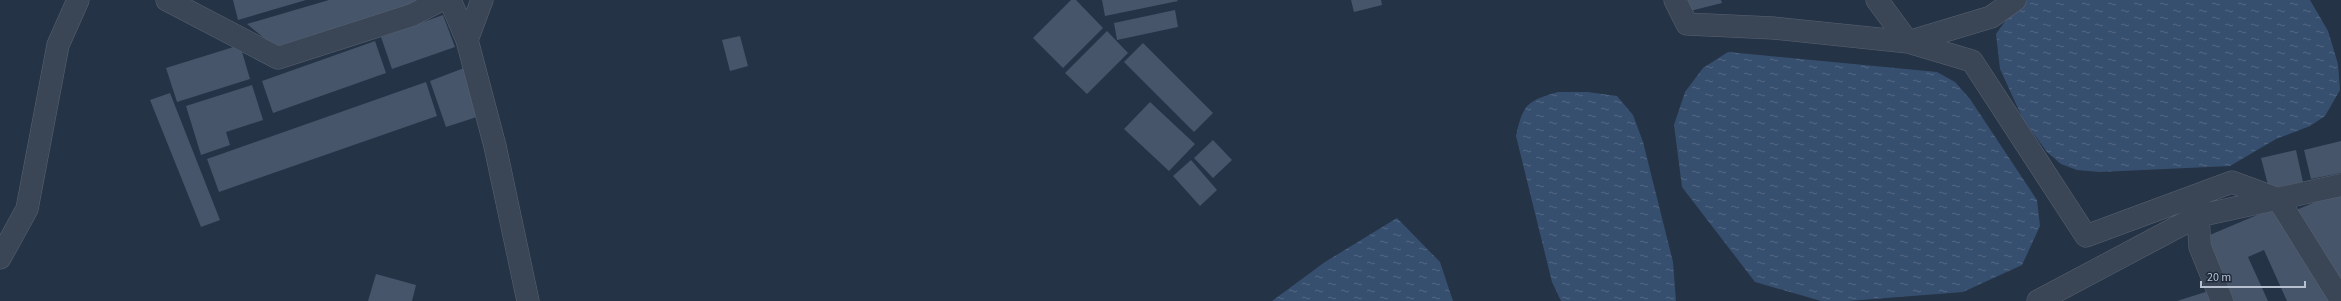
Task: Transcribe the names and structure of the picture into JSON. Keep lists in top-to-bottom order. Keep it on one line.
{"scale_bar":"20 m"}
